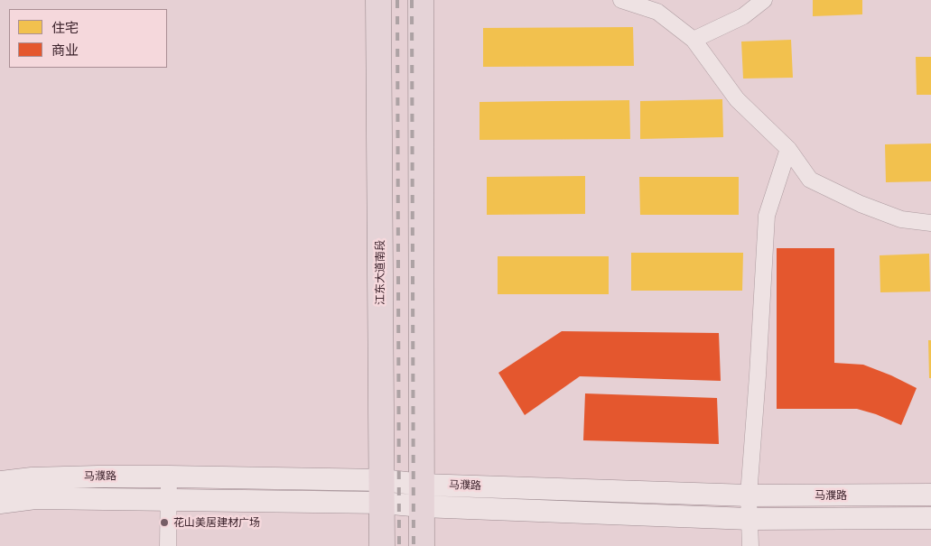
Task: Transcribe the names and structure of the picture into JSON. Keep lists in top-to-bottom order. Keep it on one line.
{"streets":{"main road":["江东大道南段","马濮路"]},"crossings":[["江东大道南段","马濮路"]],"places":["花山美居建材广场"],"legend":["住宅","商业"]}
